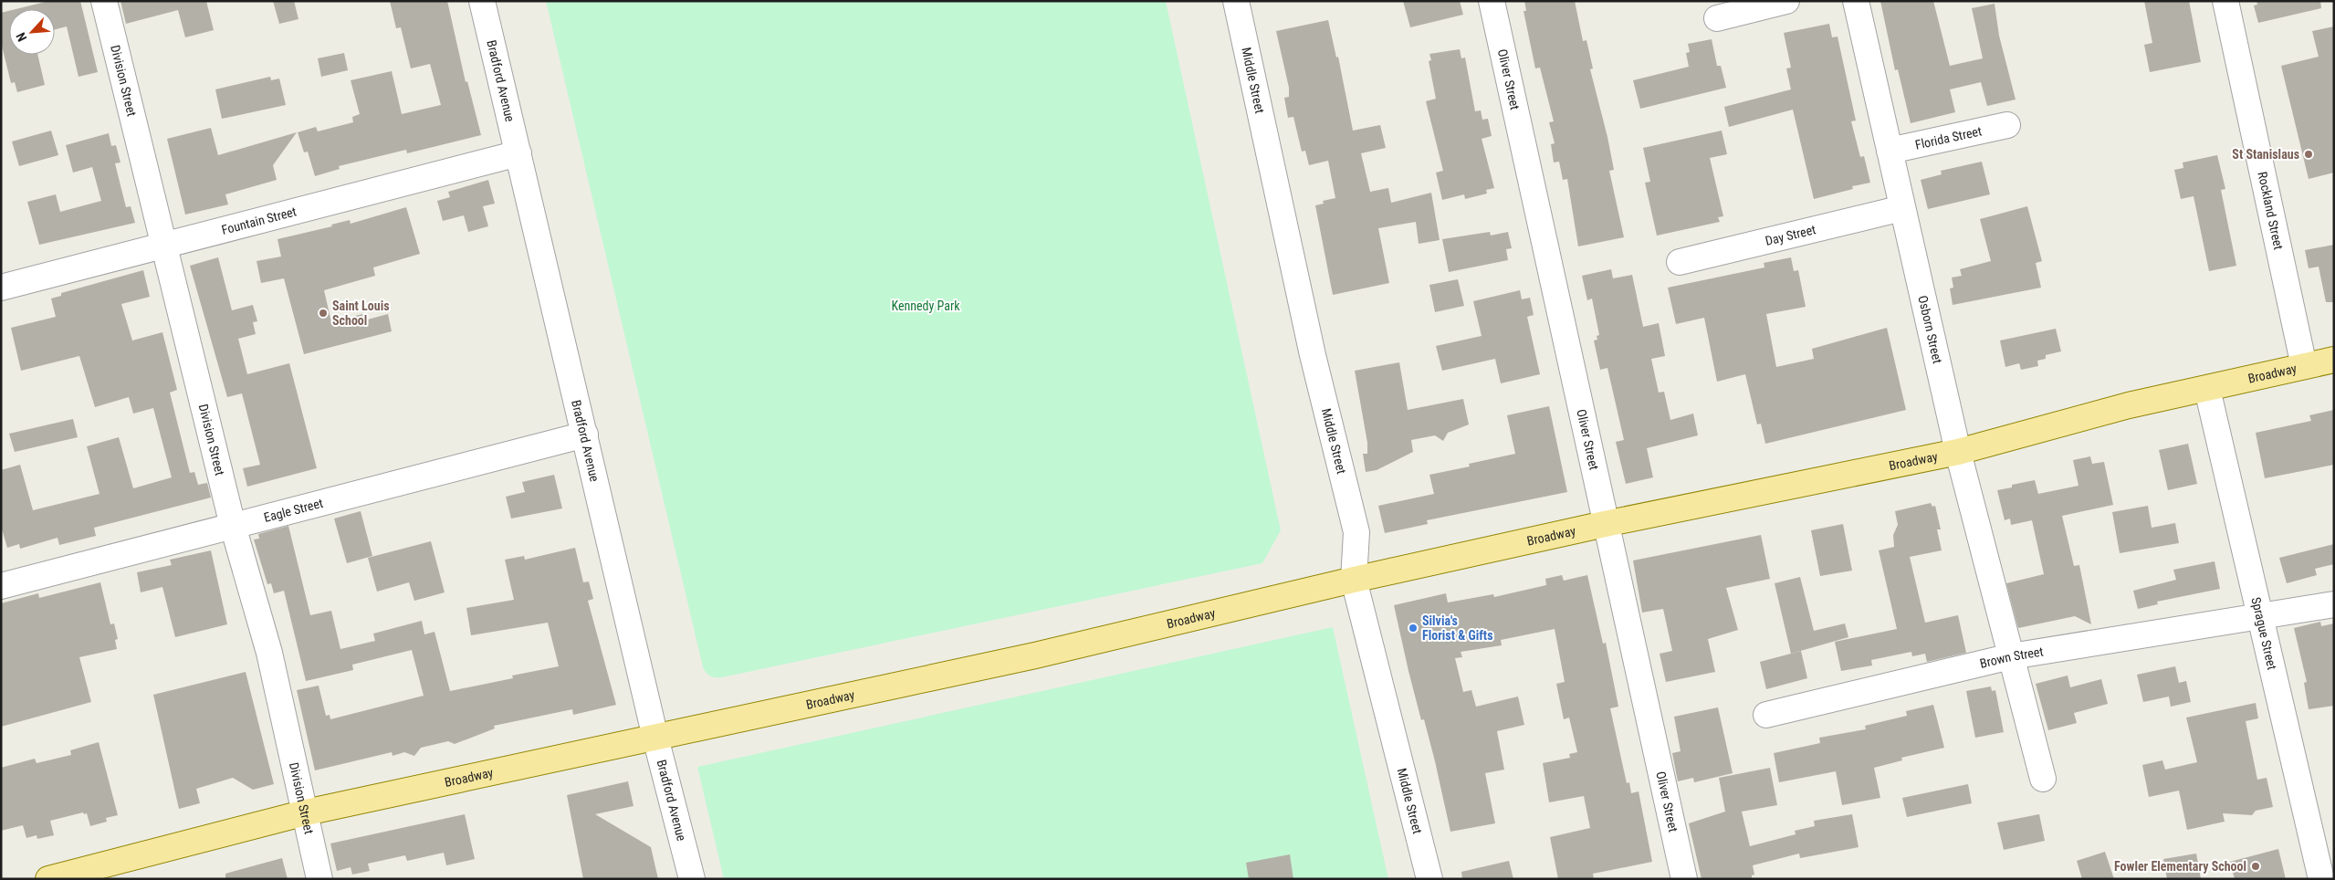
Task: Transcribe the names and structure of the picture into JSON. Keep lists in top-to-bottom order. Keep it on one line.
{"streets":{"main road":["Broadway"],"street":["Oliver Street","Middle Street","Bradford Avenue","Division Street","Florida Street","Rockland Street","Fountain Street","Day Street","Osborn Street","Eagle Street","Sprague Street","Brown Street"]},"crossings":[["Oliver Street","Broadway"],["Middle Street","Broadway"],["Bradford Avenue","Fountain Street"],["Bradford Avenue","Broadway"],["Bradford Avenue","Eagle Street"],["Division Street","Fountain Street"],["Division Street","Broadway"],["Division Street","Eagle Street"],["Florida Street","Osborn Street"],["Rockland Street","Broadway"],["Day Street","Osborn Street"],["Osborn Street","Broadway"],["Osborn Street","Brown Street"],["Broadway","Sprague Street"],["Sprague Street","Brown Street"]],"parks":["Kennedy Park"],"places":["St Stanislaus","Saint Louis School","Silvia's Florist & Gifts","Fowler Elementary School"],"north":"bottom left"}
